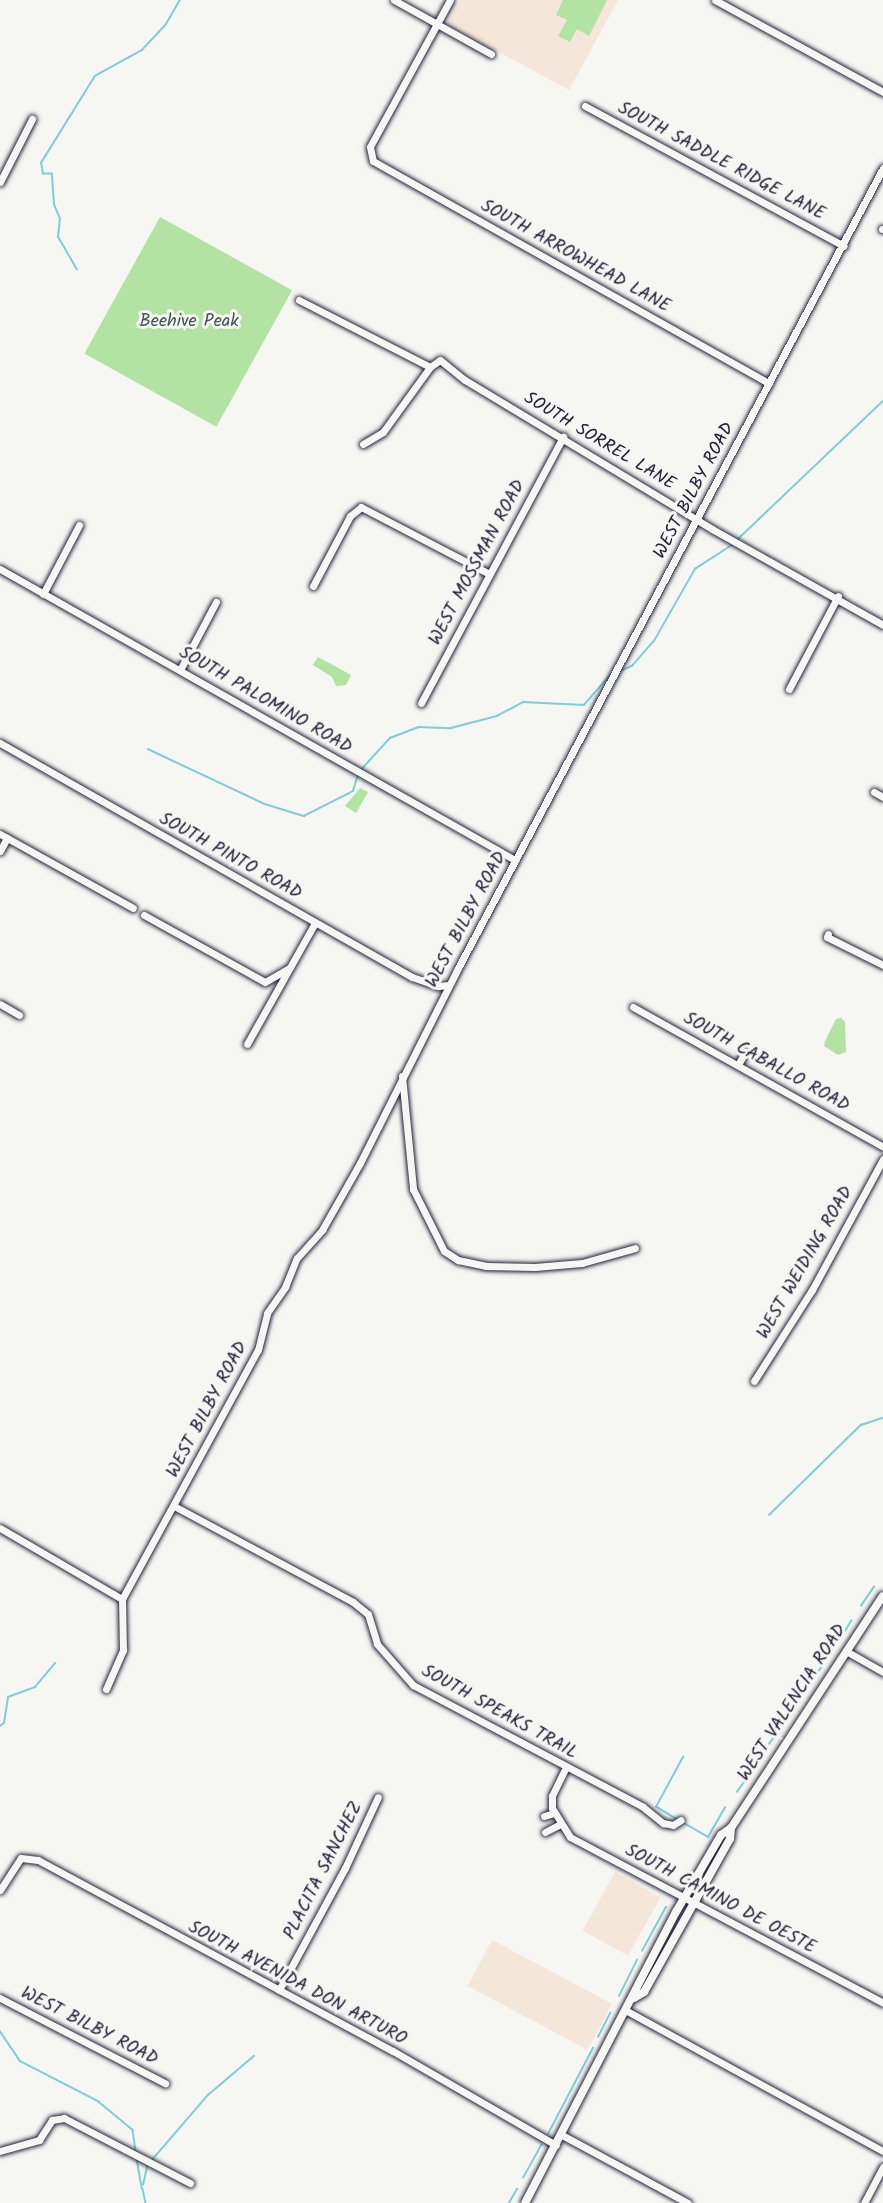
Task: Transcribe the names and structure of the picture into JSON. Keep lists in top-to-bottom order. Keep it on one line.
{"streets":{"main road":["WEST VALENCIA ROAD"],"street":["SOUTH SADDLE RIDGE LANE","SOUTH ARROWHEAD LANE","SOUTH SORREL LANE","WEST BILBY ROAD","WEST MOSSMAN ROAD","SOUTH PALOMINO ROAD","SOUTH PINTO ROAD","SOUTH CABALLO ROAD","WEST WEIDING ROAD","SOUTH SPEAKS TRAIL","PLACITA SANCHEZ","SOUTH CAMINO DE OESTE","SOUTH AVENIDA DON ARTURO"]},"crossings":[["SOUTH SADDLE RIDGE LANE","WEST BILBY ROAD"],["SOUTH ARROWHEAD LANE","WEST BILBY ROAD"],["SOUTH SORREL LANE","WEST BILBY ROAD"],["SOUTH SORREL LANE","WEST MOSSMAN ROAD"],["WEST BILBY ROAD","SOUTH PALOMINO ROAD"],["WEST BILBY ROAD","SOUTH PINTO ROAD"],["WEST BILBY ROAD","SOUTH SPEAKS TRAIL"],["WEST VALENCIA ROAD","SOUTH CAMINO DE OESTE"],["WEST VALENCIA ROAD","SOUTH AVENIDA DON ARTURO"],["SOUTH SPEAKS TRAIL","SOUTH CAMINO DE OESTE"],["PLACITA SANCHEZ","SOUTH AVENIDA DON ARTURO"]],"parks":["Beehive Peak"]}
